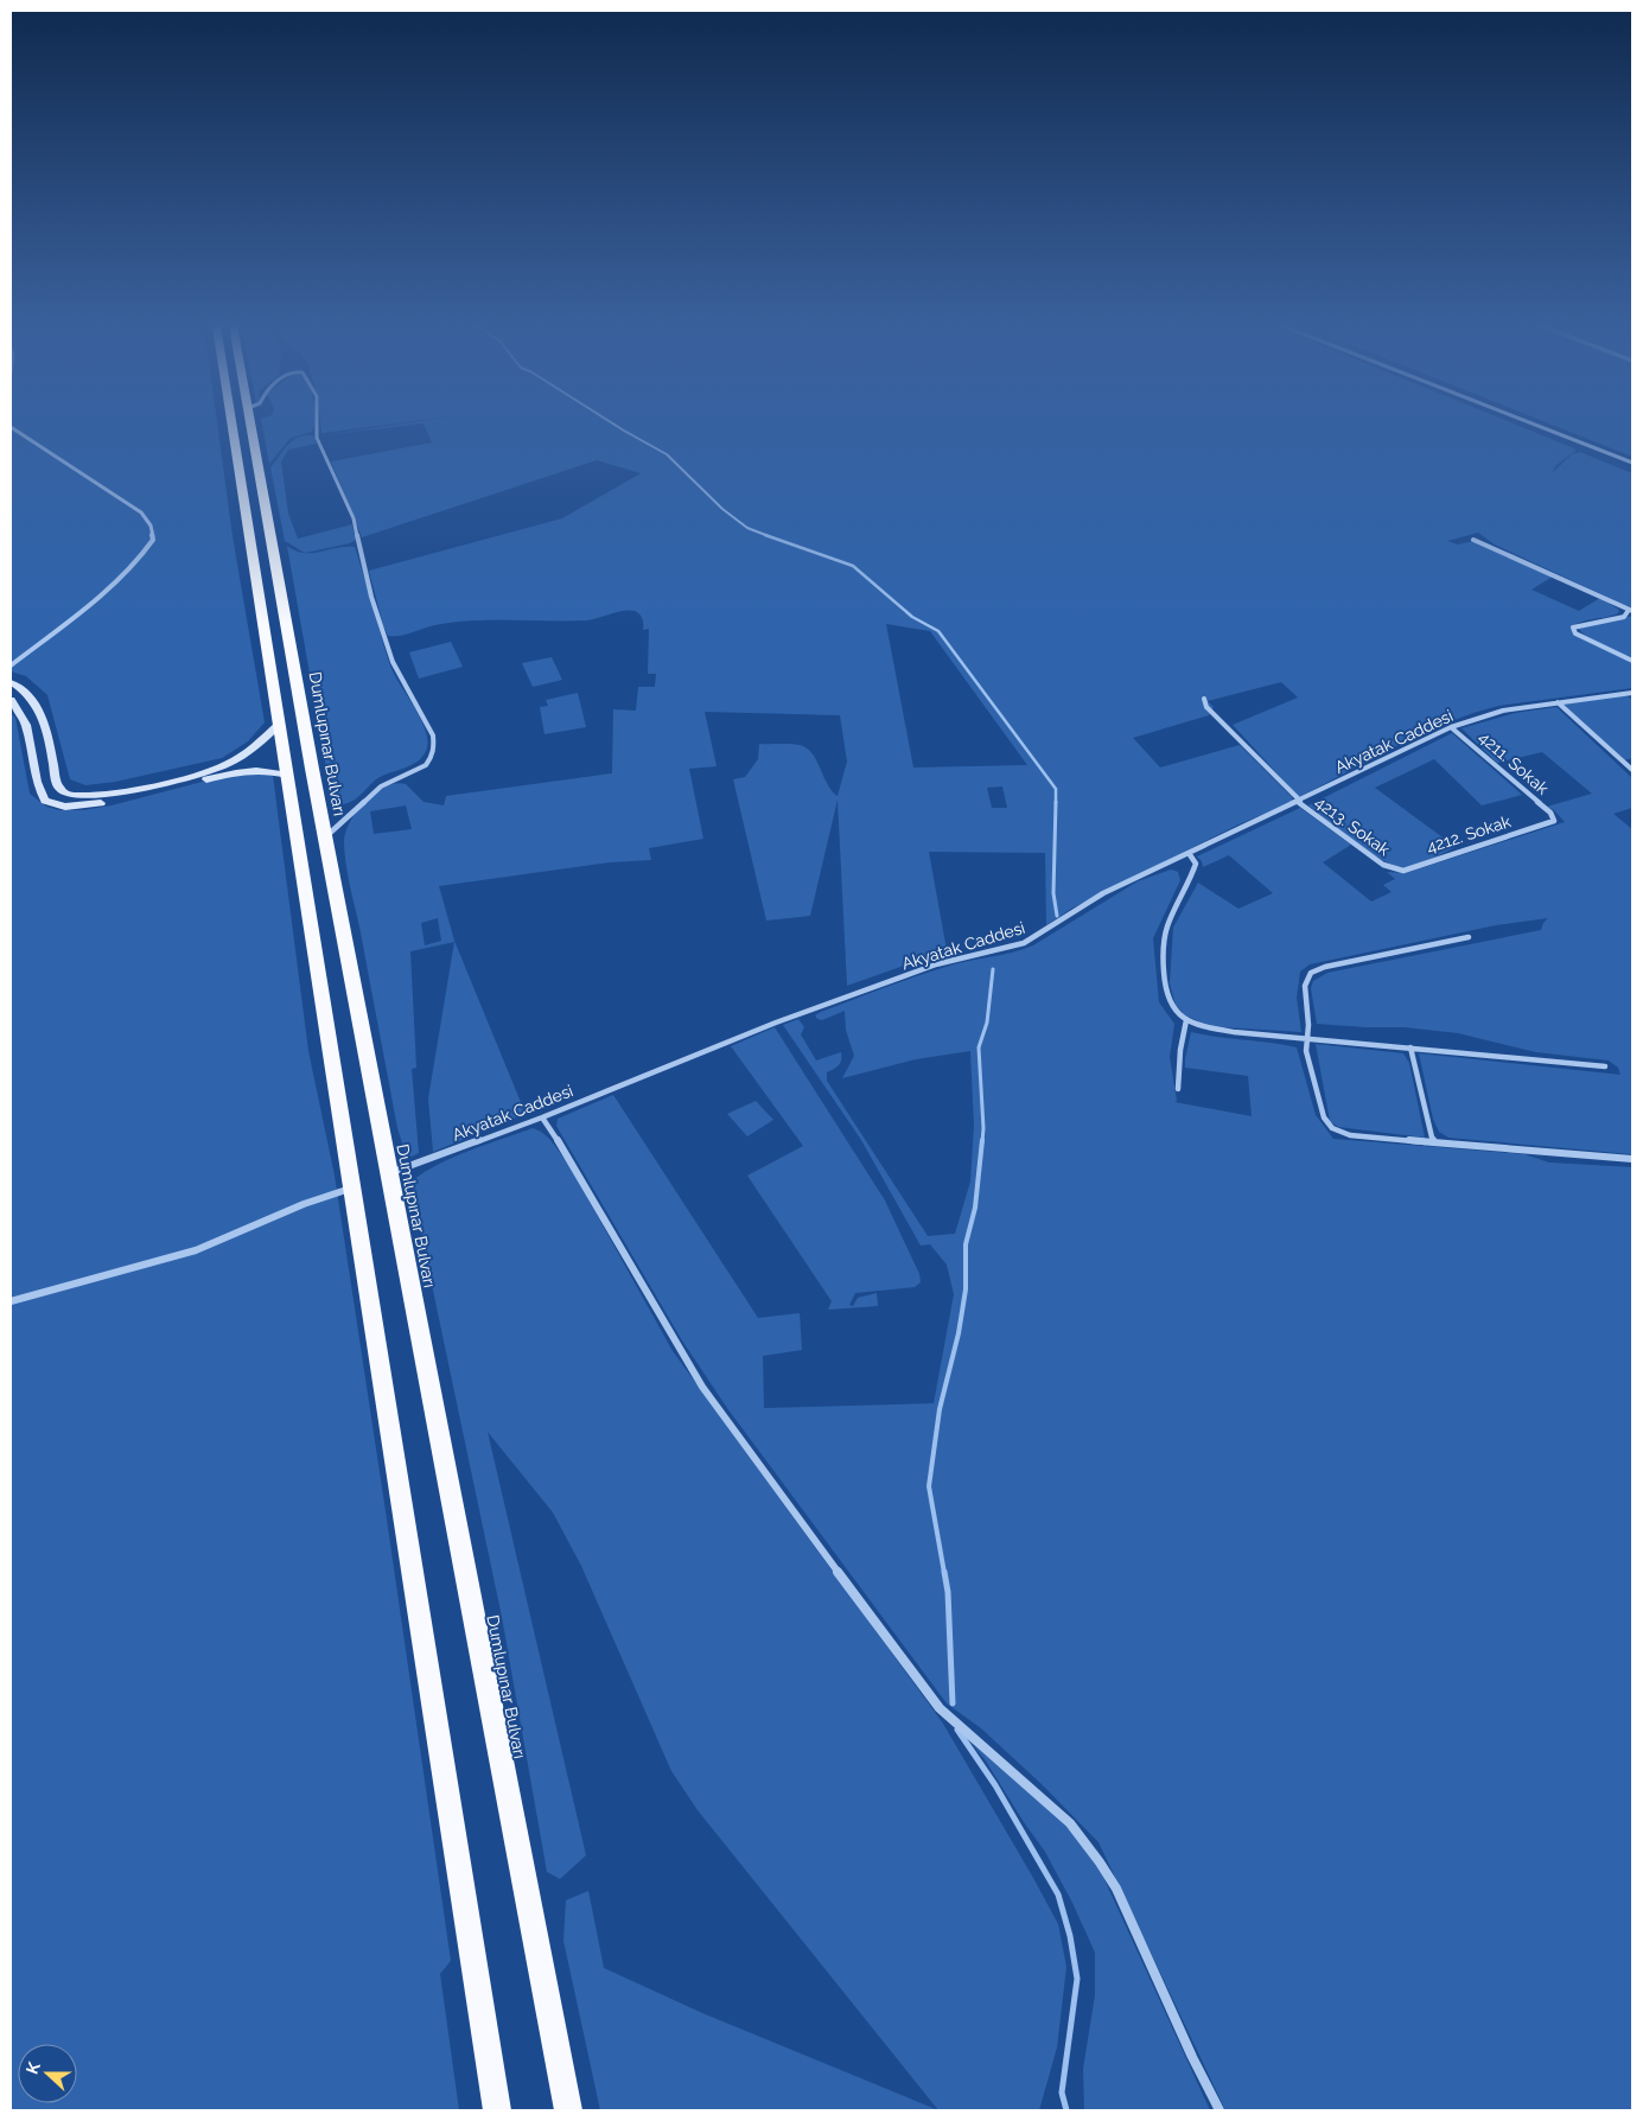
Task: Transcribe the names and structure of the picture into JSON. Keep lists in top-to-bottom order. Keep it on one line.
{"streets":{"highway":["Dumlupınar Bulvarı"],"street":["Akyatak Caddesi","4211. Sokak","4213. Sokak","4212. Sokak"]},"crossings":[["Akyatak Caddesi","Dumlupınar Bulvarı"],["Akyatak Caddesi","4211. Sokak"],["Akyatak Caddesi","4213. Sokak"],["4211. Sokak","4212. Sokak"],["4213. Sokak","4212. Sokak"]],"north":"left"}
